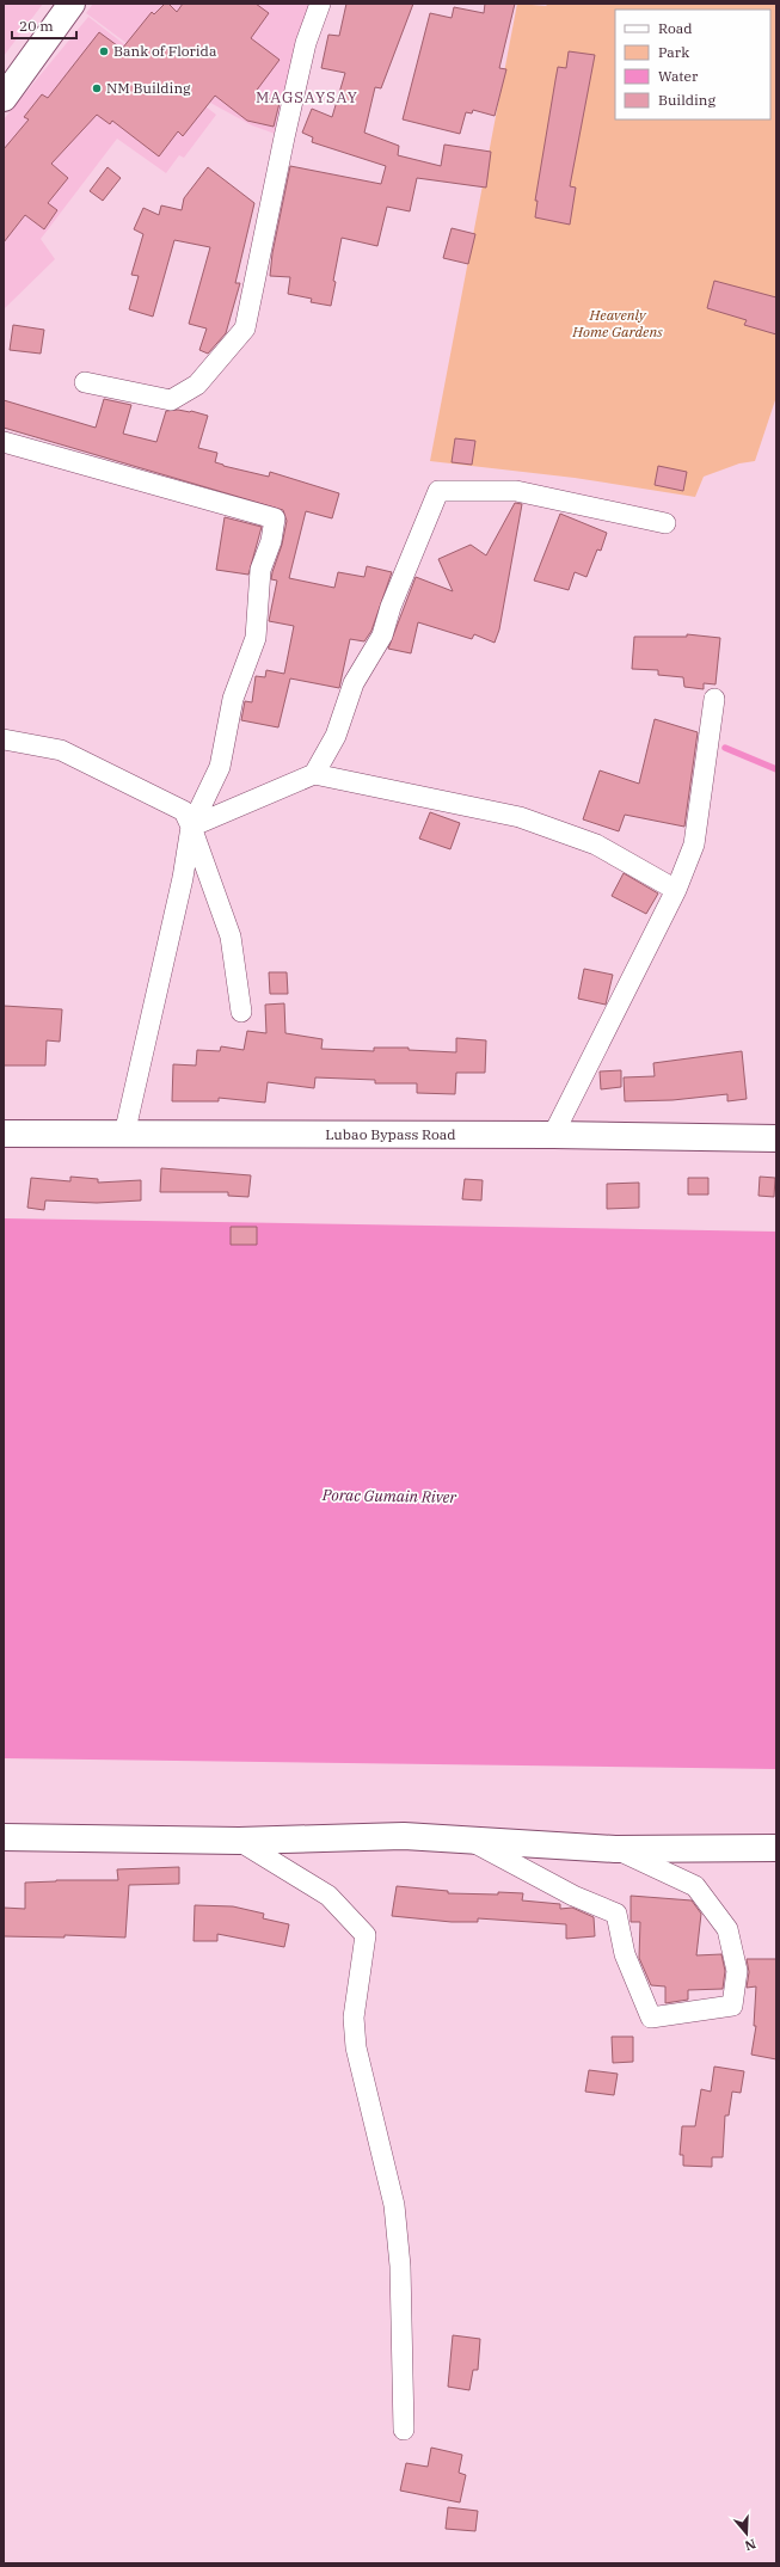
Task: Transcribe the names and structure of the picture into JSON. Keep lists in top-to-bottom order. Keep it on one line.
{"streets":{"main road":["Lubao Bypass Road"]},"districts":["MAGSAYSAY"],"water":["Porac Gumain River"],"parks":["Heavenly Home Gardens"],"places":["Bank of Florida","NM Building"],"legend":["Road","Park","Water","Building"],"scale_bar":"20 m","north":"bottom"}
